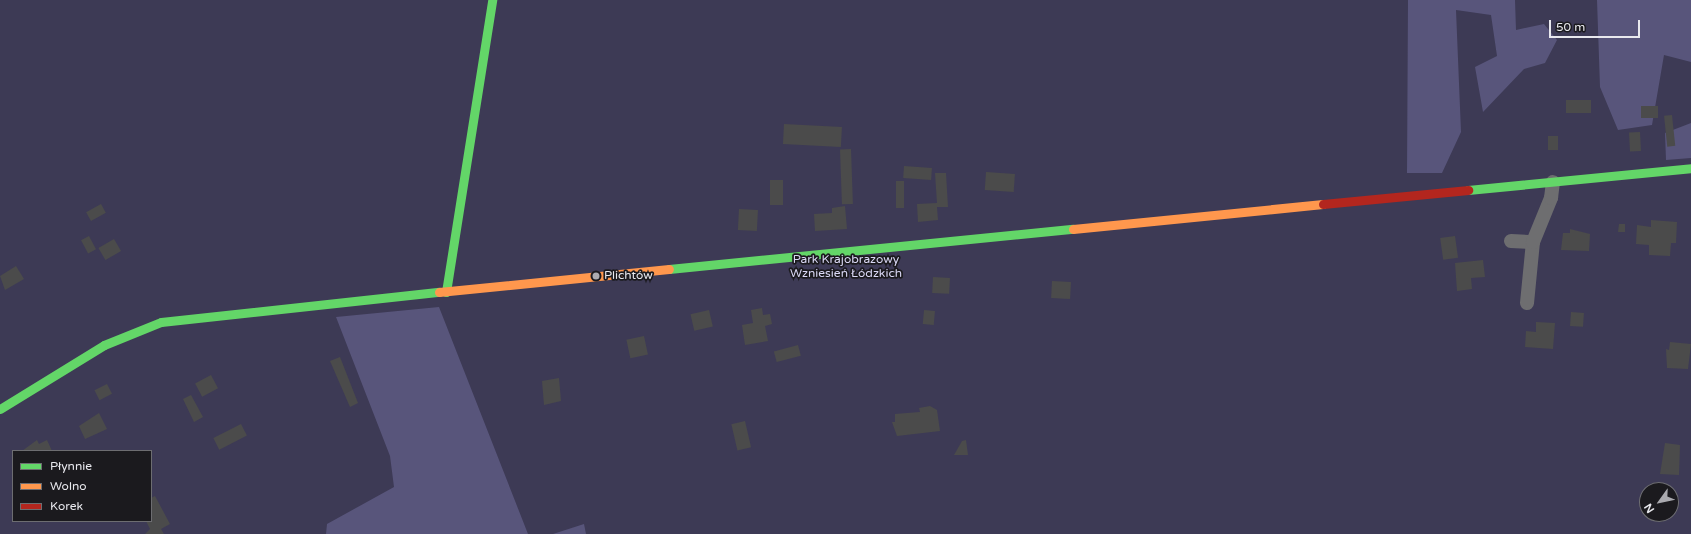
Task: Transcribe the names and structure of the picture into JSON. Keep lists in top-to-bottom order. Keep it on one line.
{"parks":["Park Krajobrazowy Wzniesień Łódzkich"],"places":["Plichtów"],"legend":["Płynnie","Wolno","Korek"],"scale_bar":"50 m","north":"bottom left"}
